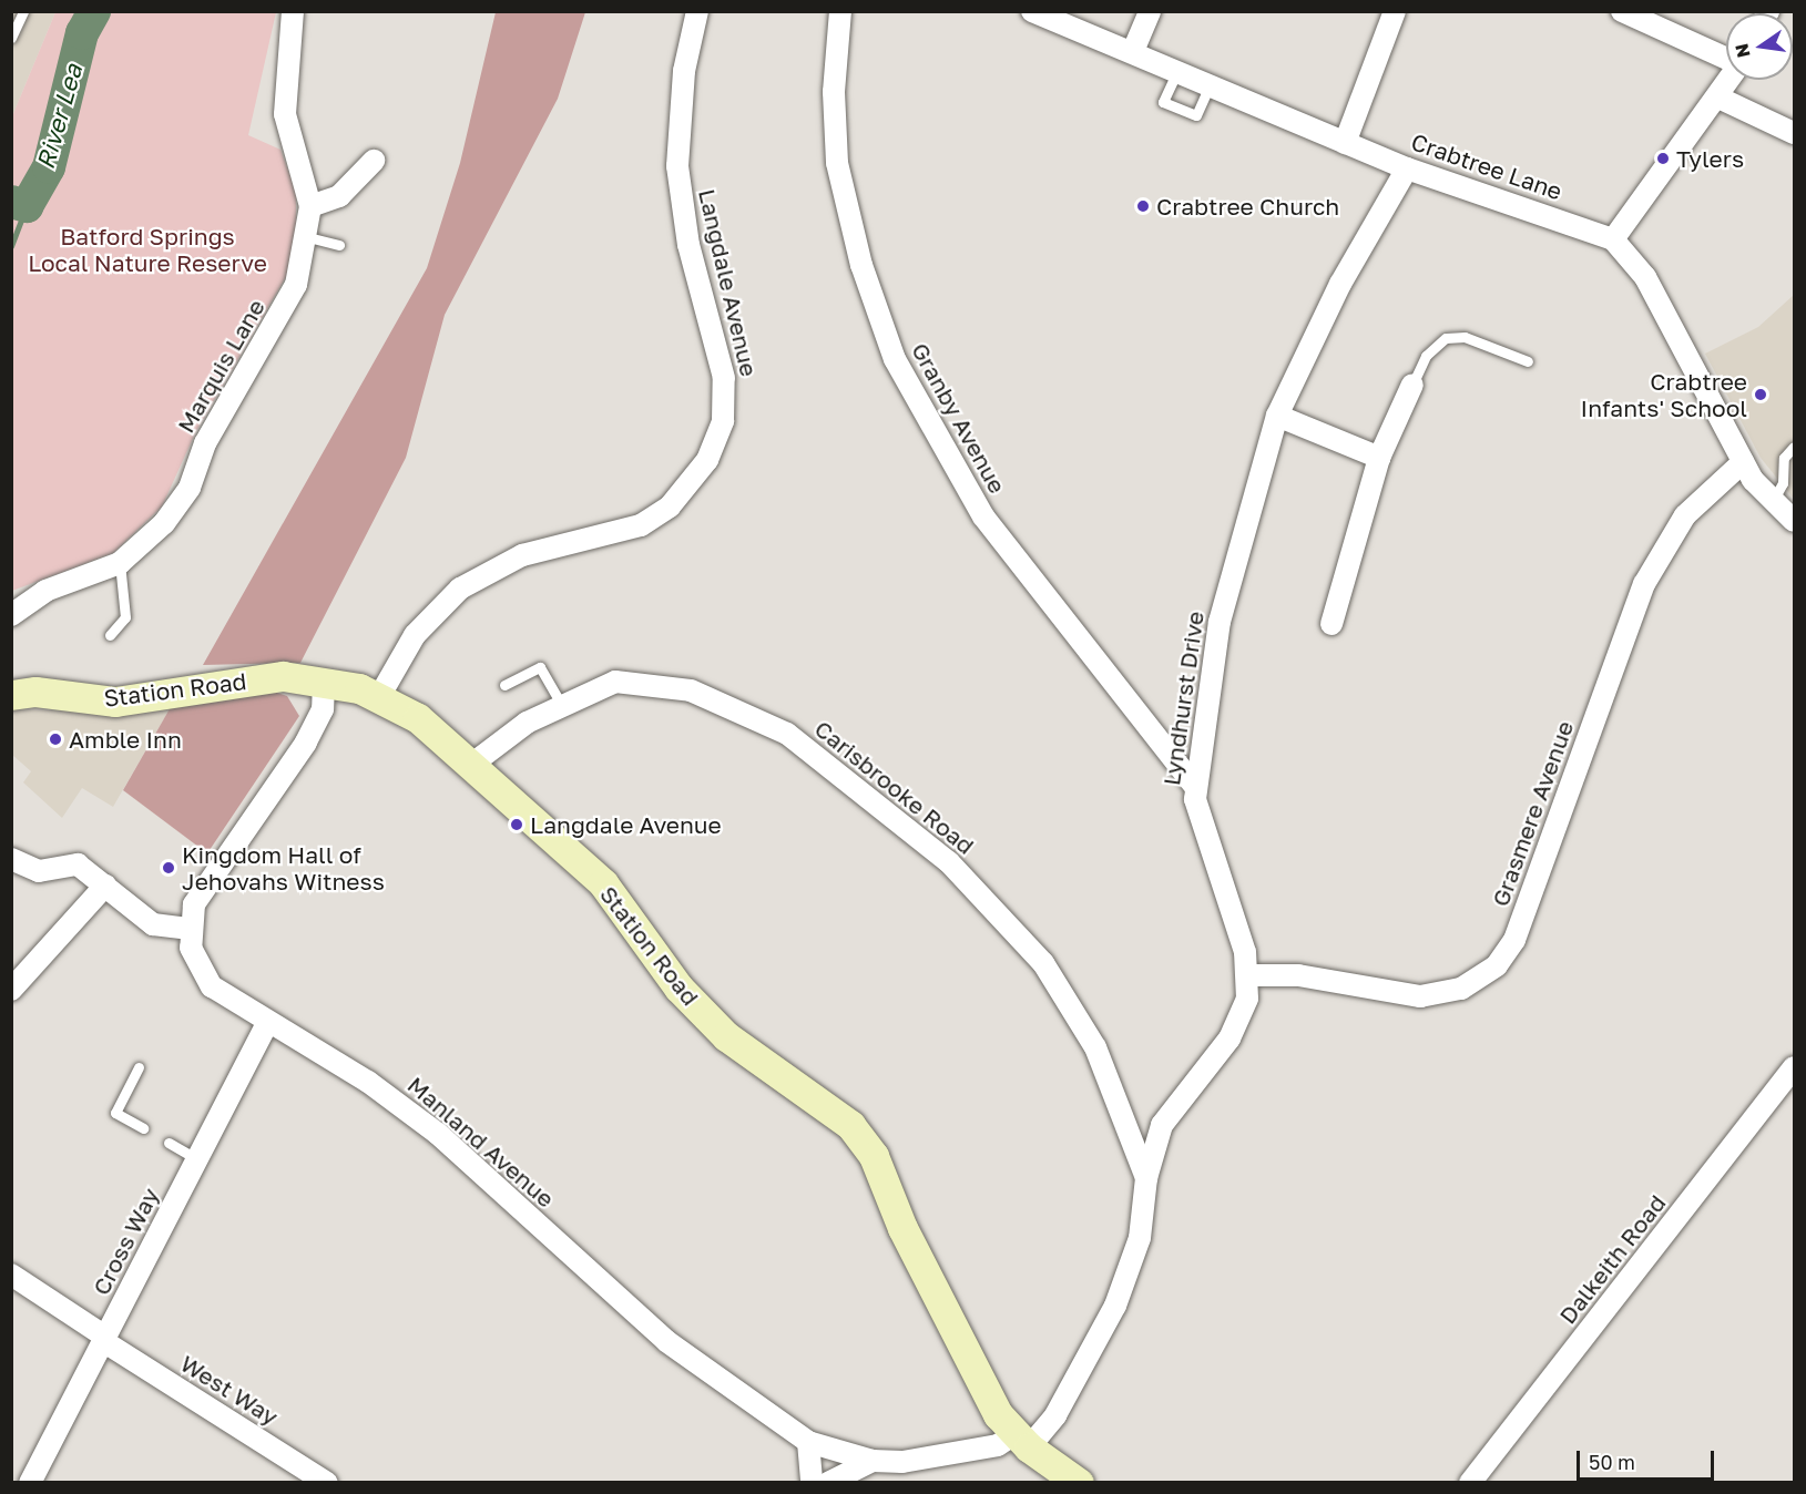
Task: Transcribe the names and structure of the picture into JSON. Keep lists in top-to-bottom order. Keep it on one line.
{"streets":{"main road":["Station Road"],"street":["Crabtree Lane","Langdale Avenue","Marquis Lane","Granby Avenue","Lyndhurst Drive","Carisbrooke Road","Grasmere Avenue","Manland Avenue","Cross Way","Dalkeith Road","West Way"]},"crossings":[["Crabtree Lane","Lyndhurst Drive"],["Langdale Avenue","Station Road"],["Granby Avenue","Lyndhurst Drive"],["Station Road","Carisbrooke Road"],["Station Road","Manland Avenue"],["Lyndhurst Drive","Grasmere Avenue"],["Manland Avenue","Cross Way"],["Cross Way","West Way"]],"water":["River Lea"],"parks":["Batford Springs Local Nature Reserve"],"places":["Tylers","Crabtree Church","Crabtree Infants' School","Amble Inn","Langdale Avenue","Kingdom Hall of Jehovahs Witness"],"scale_bar":"50 m","north":"left"}
